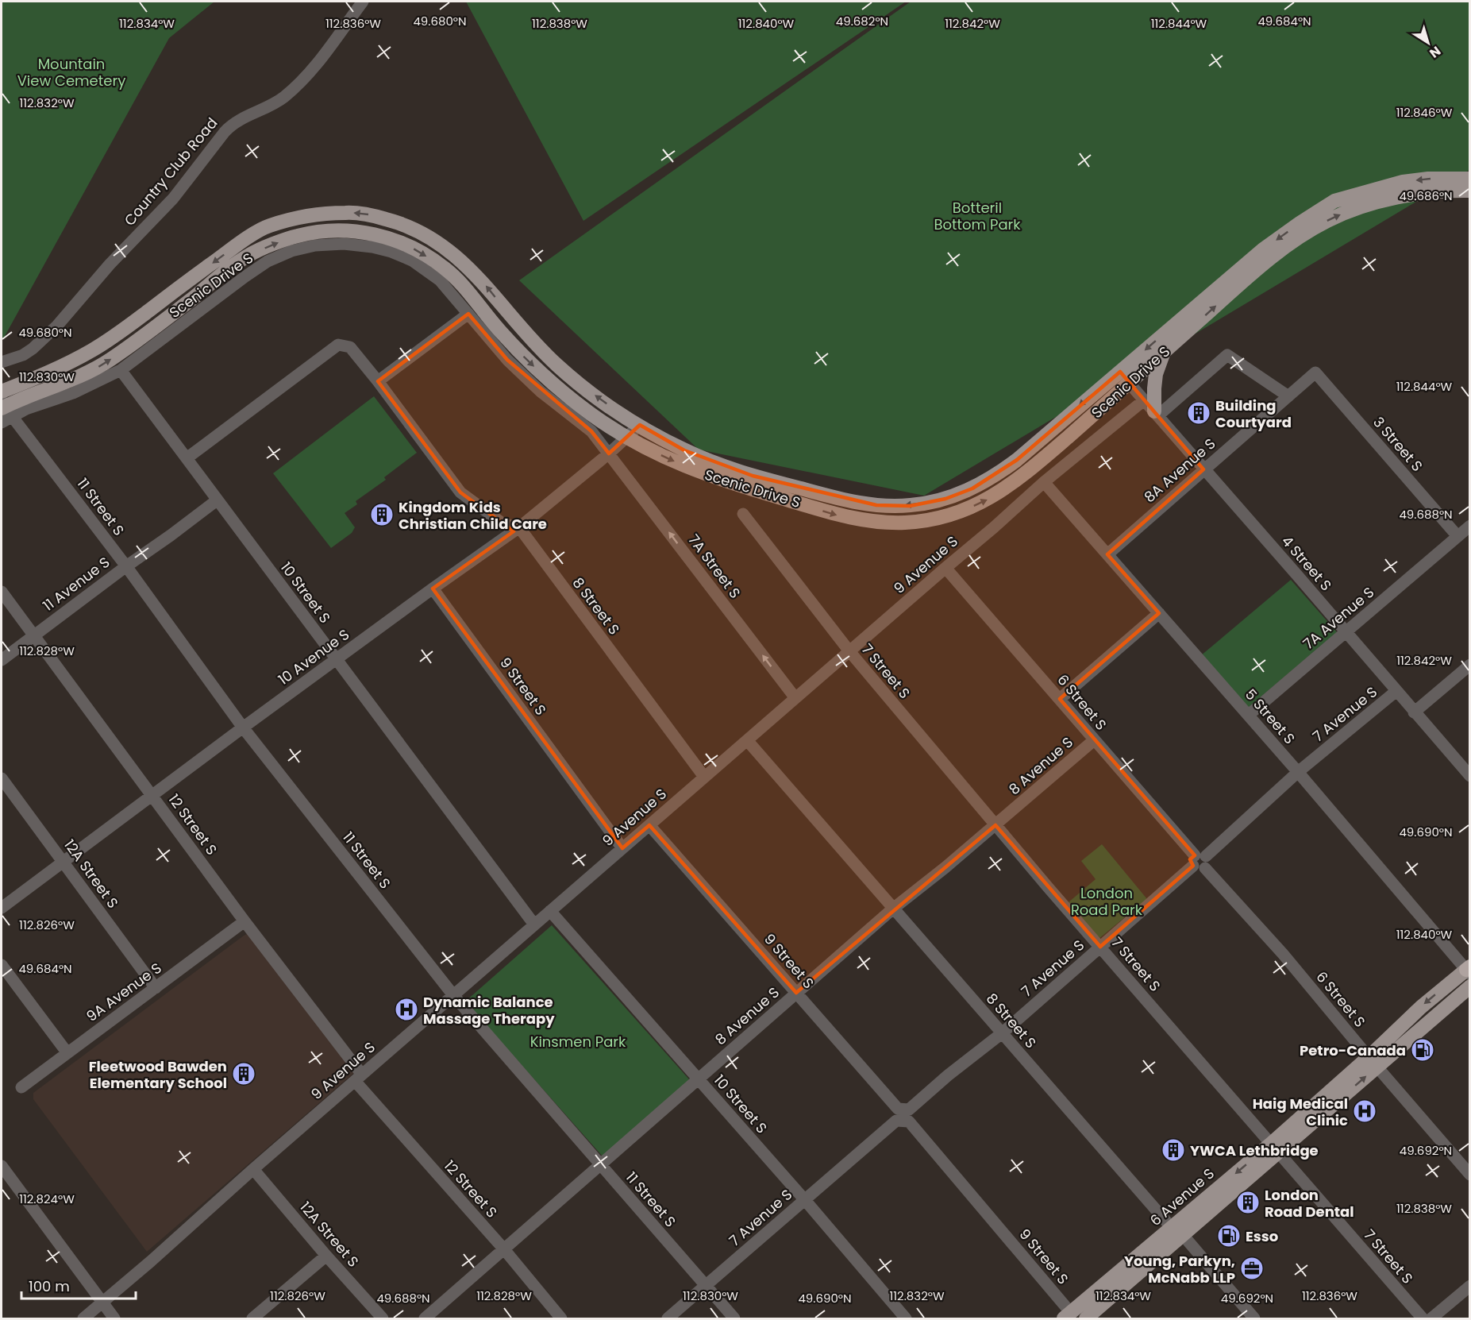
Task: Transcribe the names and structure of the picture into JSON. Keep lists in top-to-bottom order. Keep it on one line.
{"streets":{"main road":["Scenic Drive S","6 Avenue S"],"street":["Country Club Road","3 Street S","8A Avenue S","11 Street S","4 Street S","9 Avenue S","7A Street S","11 Avenue S","10 Street S","8 Street S","7A Avenue S","10 Avenue S","7 Street S","9 Street S","6 Street S","7 Avenue S","5 Street S","8 Avenue S","12 Street S","12A Street S","9A Avenue S"]},"crossings":[["Scenic Drive S","11 Street S"],["Scenic Drive S","4 Street S"],["Scenic Drive S","7A Street S"],["Scenic Drive S","10 Street S"],["Scenic Drive S","10 Avenue S"],["3 Street S","8A Avenue S"],["3 Street S","7A Avenue S"],["8A Avenue S","4 Street S"],["8A Avenue S","5 Street S"],["11 Street S","9 Avenue S"],["11 Street S","11 Avenue S"],["11 Street S","10 Avenue S"],["11 Street S","7 Avenue S"],["11 Street S","8 Avenue S"],["4 Street S","9 Avenue S"],["4 Street S","7A Avenue S"],["4 Street S","7 Avenue S"],["9 Avenue S","7A Street S"],["9 Avenue S","10 Street S"],["9 Avenue S","8 Street S"],["9 Avenue S","7 Street S"],["9 Avenue S","9 Street S"],["9 Avenue S","6 Street S"],["9 Avenue S","5 Street S"],["9 Avenue S","12 Street S"],["9 Avenue S","12A Street S"],["7A Street S","10 Avenue S"],["11 Avenue S","10 Street S"],["11 Avenue S","12 Street S"],["10 Street S","10 Avenue S"],["10 Street S","7 Avenue S"],["10 Street S","8 Avenue S"],["8 Street S","10 Avenue S"],["8 Street S","7 Avenue S"],["8 Street S","8 Avenue S"],["8 Street S","6 Avenue S"],["7A Avenue S","5 Street S"],["10 Avenue S","9 Street S"],["10 Avenue S","12 Street S"],["10 Avenue S","12A Street S"],["7 Street S","7 Avenue S"],["7 Street S","8 Avenue S"],["7 Street S","6 Avenue S"],["9 Street S","7 Avenue S"],["9 Street S","8 Avenue S"],["9 Street S","6 Avenue S"],["6 Street S","7 Avenue S"],["6 Street S","8 Avenue S"],["6 Street S","6 Avenue S"],["7 Avenue S","5 Street S"],["5 Street S","6 Avenue S"],["8 Avenue S","12 Street S"],["12 Street S","9A Avenue S"],["12A Street S","9A Avenue S"]],"one_way":["7A Street S"],"parks":["Mountain View Cemetery","Botteril Bottom Park","London Road Park","Kinsmen Park"],"places":{"building":["Building Courtyard","Kingdom Kids Christian Child Care","Fleetwood Bawden Elementary School","YWCA Lethbridge","London Road Dental"],"hospital":["Dynamic Balance Massage Therapy","Haig Medical Clinic"],"fuel station":["Petro-Canada","Esso"],"office":["Young, Parkyn, McNabb LLP"]},"scale_bar":"100 m","north":"bottom right","coordinates":["49.684°N","49.680°N","49.682°N","112.834°W","112.836°W","112.838°W","112.842°W","112.844°W","112.840°W","112.832°W","112.846°W","49.686°N","112.830°W","49.688°N","112.828°W","49.690°N","112.826°W","49.692°N","112.824°W"]}
